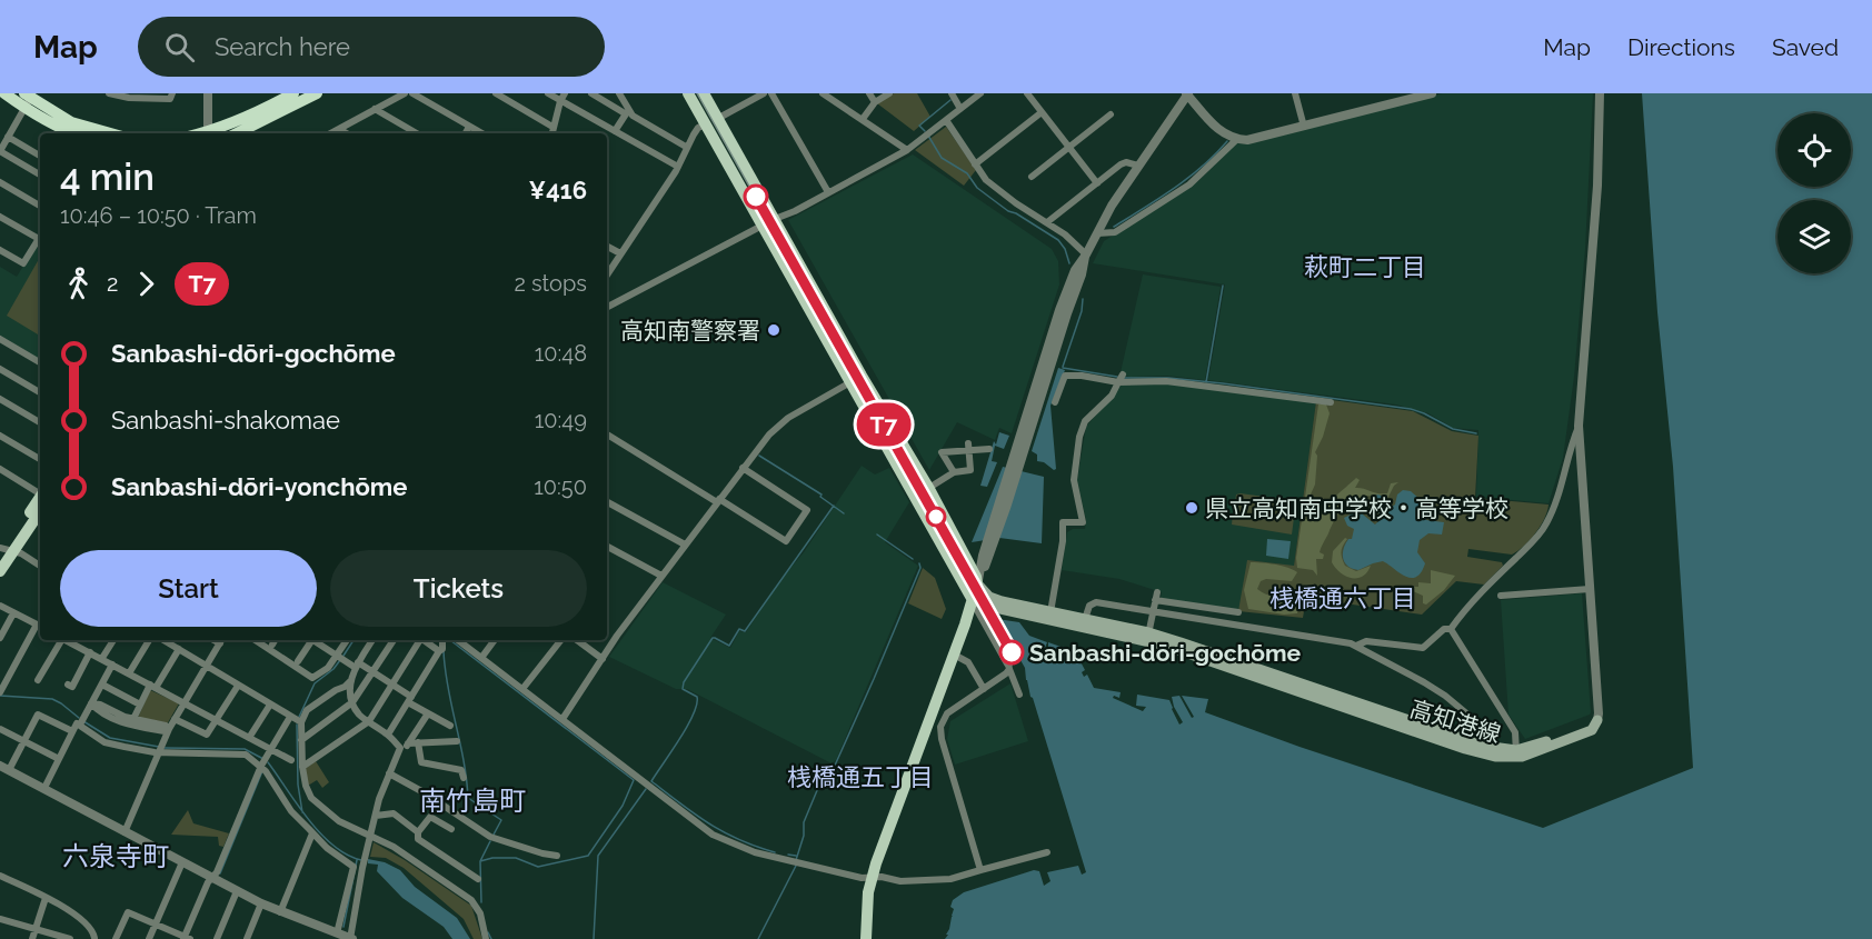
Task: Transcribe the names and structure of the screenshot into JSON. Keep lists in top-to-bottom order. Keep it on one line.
{"streets":{"main road":["高知港線"]},"districts":["萩町二丁目","桟橋通六丁目","桟橋通五丁目","南竹島町","六泉寺町"],"places":["高知南警察署","県立高知南中学校・高等学校","Sanbashi-dōri-gochōme"],"lines":["tram line T7"],"page":{"header":"Map","search":"Search here","nav":["Map","Directions","Saved"],"on_map":"T7","heading":["4 min","10:46 – 10:50 · Tram","¥416"],"legs":["2","T7","2 stops"],"list":[{"name":"Sanbashi-dōri-gochōme","value":"10:48"},{"name":"Sanbashi-shakomae","value":"10:49"},{"name":"Sanbashi-dōri-yonchōme","value":"10:50"}],"buttons":["Start","Tickets"]}}
